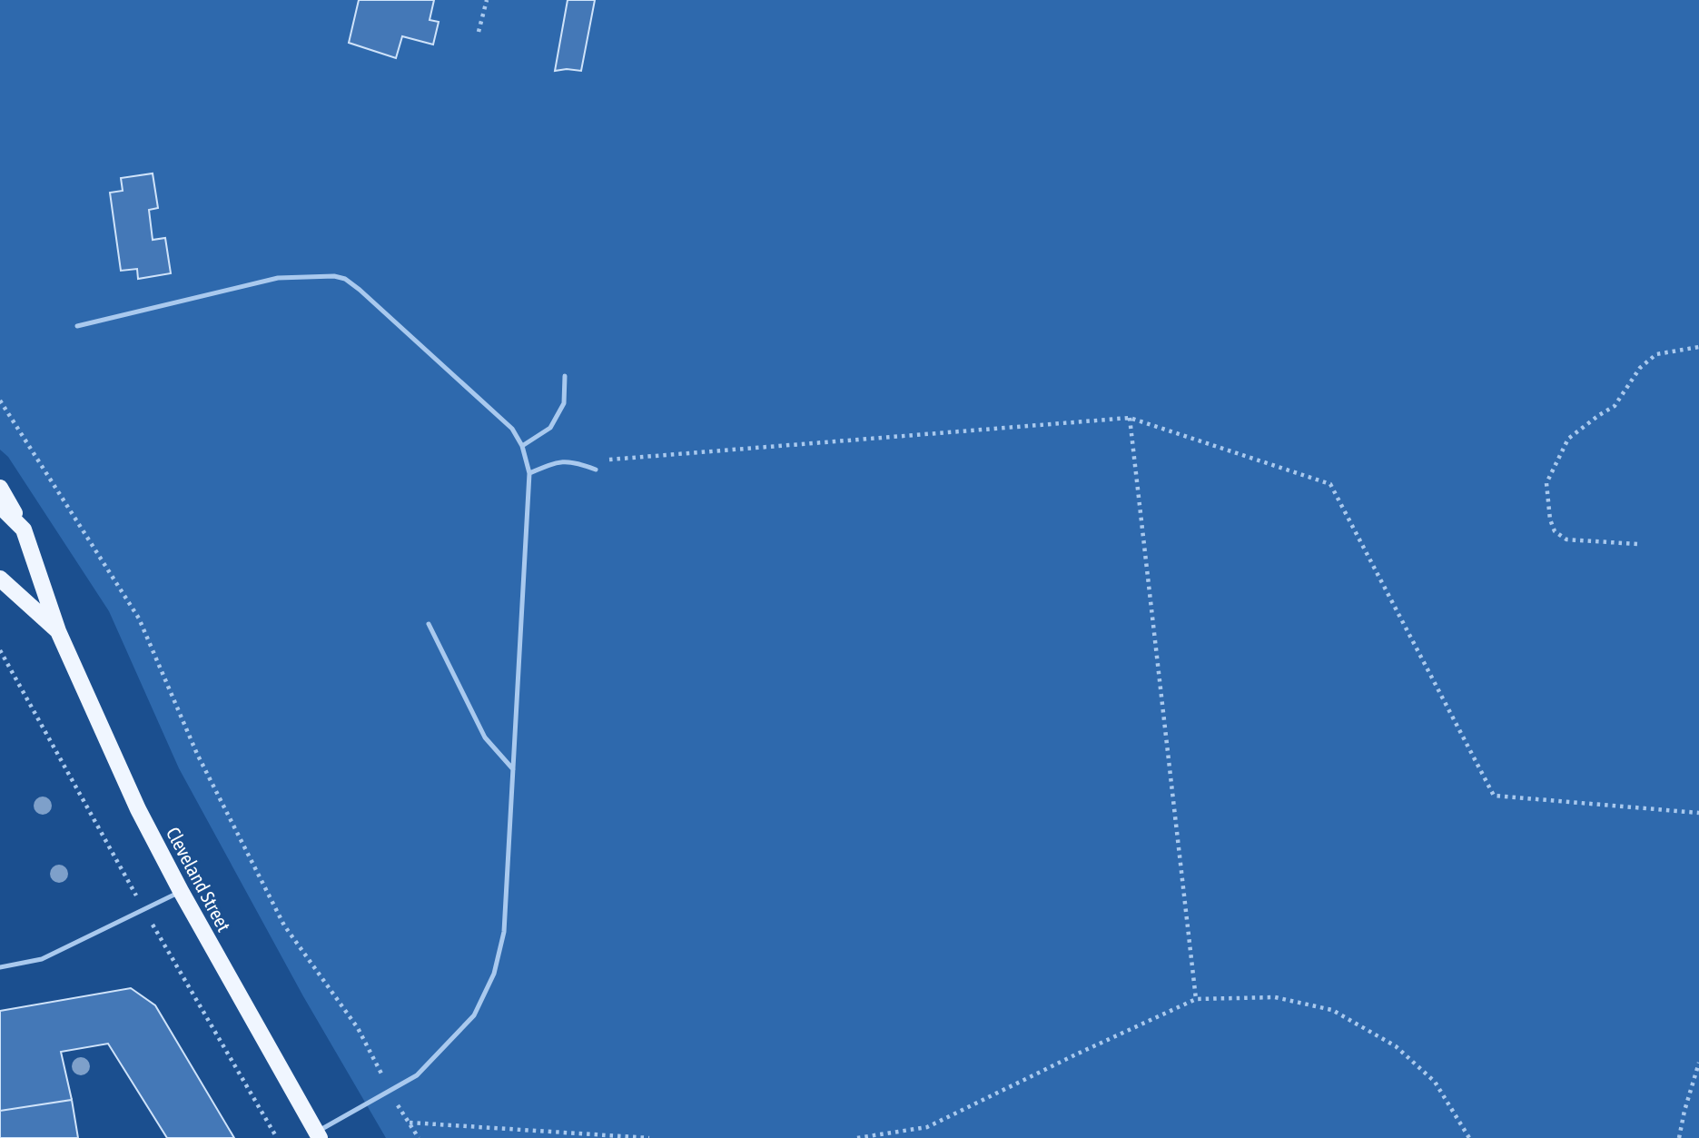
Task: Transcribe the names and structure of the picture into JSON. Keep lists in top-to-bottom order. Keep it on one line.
{"streets":{"main road":["Cleveland Street"]}}
